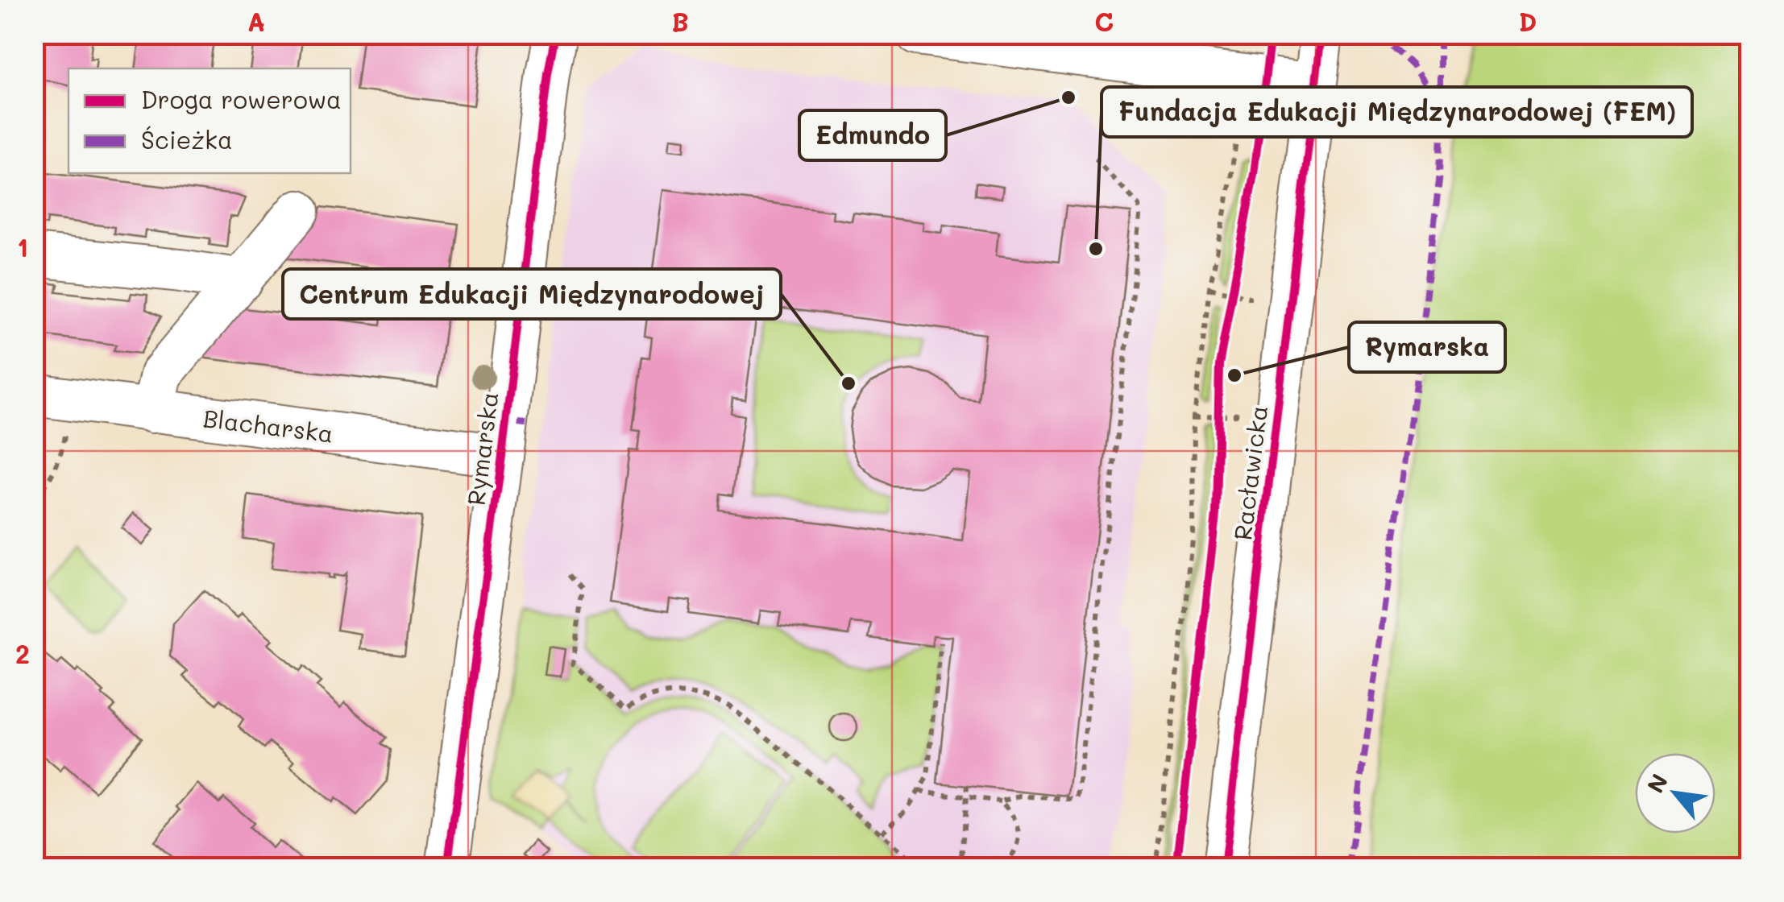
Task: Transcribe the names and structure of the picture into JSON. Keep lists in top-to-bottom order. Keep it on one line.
{"streets":{"street":["Blacharska","Rymarska","Racławicka"]},"crossings":[["Blacharska","Rymarska"]],"places":["Edmundo","Fundacja Edukacji Międzynarodowej (FEM)","Rymarska","Centrum Edukacji Międzynarodowej"],"legend":["Droga rowerowa","Ścieżka"],"north":"top left","grid":{"columns":["A","B","C","D"],"rows":["1","2"]}}
